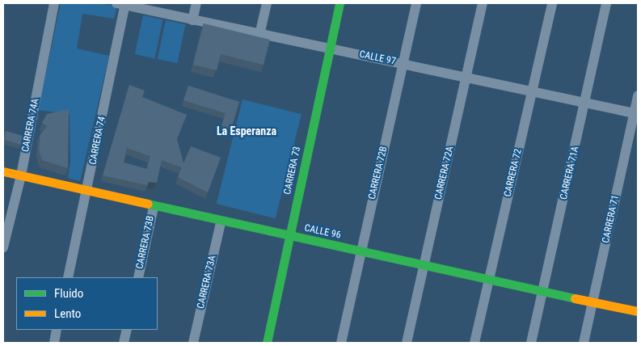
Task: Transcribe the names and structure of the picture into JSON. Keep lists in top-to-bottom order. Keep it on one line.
{"streets":{"street":["CALLE 97","CARRERA 74A","CARRERA 74","CARRERA 73","CARRERA 72B","CARRERA 72A","CARRERA 72","CARRERA 71A","CARRERA 71","CALLE 96","CARRERA 73B","CARRERA 73A"]},"crossings":[["CALLE 97","CARRERA 74"],["CALLE 97","CARRERA 73"],["CALLE 97","CARRERA 72B"],["CALLE 97","CARRERA 72A"],["CALLE 97","CARRERA 72"],["CALLE 97","CARRERA 71A"],["CALLE 97","CARRERA 71"],["CARRERA 74A","CALLE 96"],["CARRERA 74","CALLE 96"],["CARRERA 73","CALLE 96"],["CARRERA 72B","CALLE 96"],["CARRERA 72A","CALLE 96"],["CARRERA 72","CALLE 96"],["CARRERA 71A","CALLE 96"],["CARRERA 71","CALLE 96"],["CALLE 96","CARRERA 73B"],["CALLE 96","CARRERA 73A"]],"districts":["La Esperanza"],"legend":["Fluido","Lento"]}
